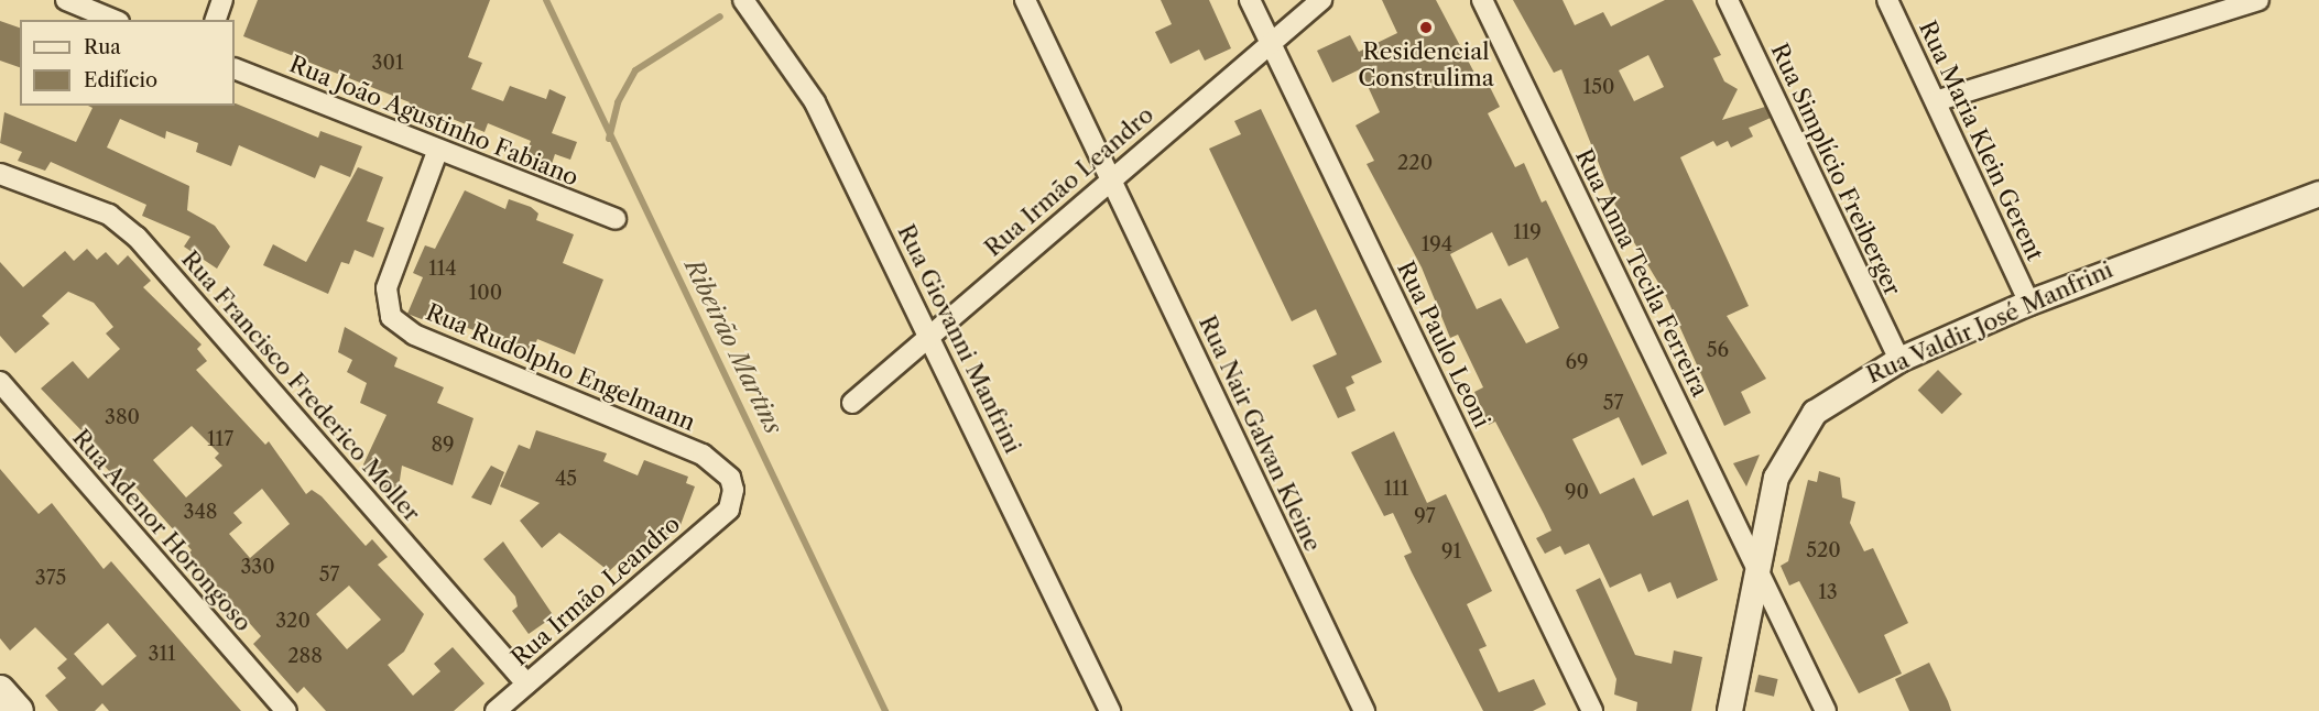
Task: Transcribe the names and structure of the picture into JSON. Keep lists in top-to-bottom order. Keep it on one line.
{"streets":{"street":["Rua João Agustinho Fabiano","Rua Maria Klein Gerent","Rua Simplício Freiberger","Rua Irmão Leandro","Rua Anna Tecila Ferreira","Rua Valdir José Manfrini","Rua Giovanni Manfrini","Rua Paulo Leoni","Rua Rudolpho Engelmann","Rua Francisco Frederico Moller","Rua Nair Galvan Kleine","Rua Adenor Horongoso"]},"crossings":[["Rua João Agustinho Fabiano","Rua Rudolpho Engelmann"],["Rua Maria Klein Gerent","Rua Valdir José Manfrini"],["Rua Simplício Freiberger","Rua Valdir José Manfrini"],["Rua Irmão Leandro","Rua Giovanni Manfrini"],["Rua Irmão Leandro","Rua Paulo Leoni"],["Rua Irmão Leandro","Rua Rudolpho Engelmann"],["Rua Irmão Leandro","Rua Francisco Frederico Moller"],["Rua Irmão Leandro","Rua Nair Galvan Kleine"],["Rua Anna Tecila Ferreira","Rua Valdir José Manfrini"]],"water":["Ribeirão Martins"],"places":["Residencial Construlima"],"house_numbers":["301","150","220","119","194","114","100","56","69","57","380","117","89","45","111","90","348","97","520","91","330","57","375","13","320","311","288"],"legend":["Rua","Edifício"]}
